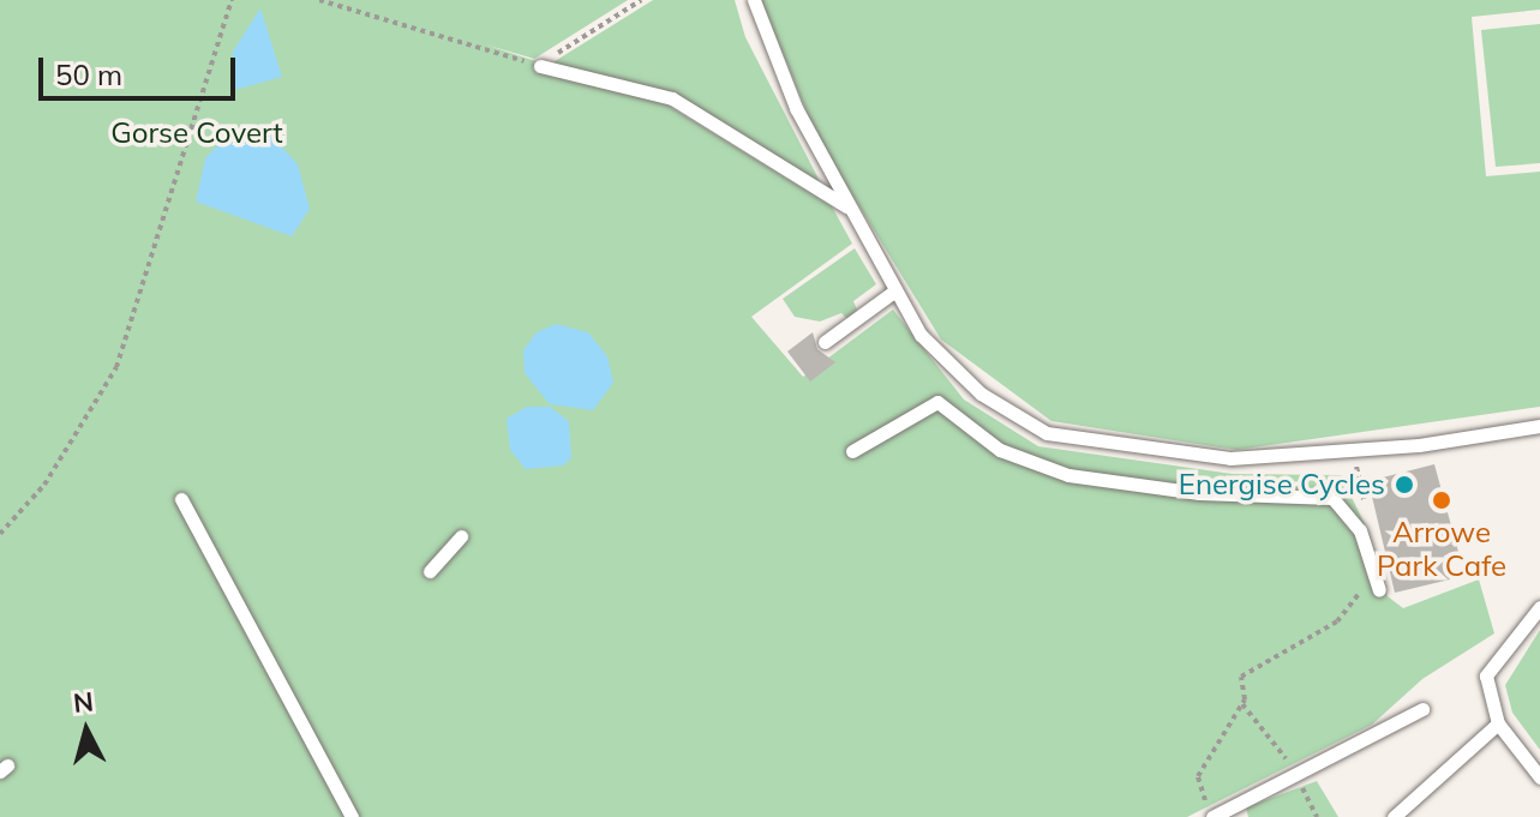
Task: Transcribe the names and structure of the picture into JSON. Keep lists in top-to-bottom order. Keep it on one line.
{"parks":["Gorse Covert"],"places":["Energise Cycles","Arrowe Park Cafe"],"scale_bar":"50 m","north":"top"}
